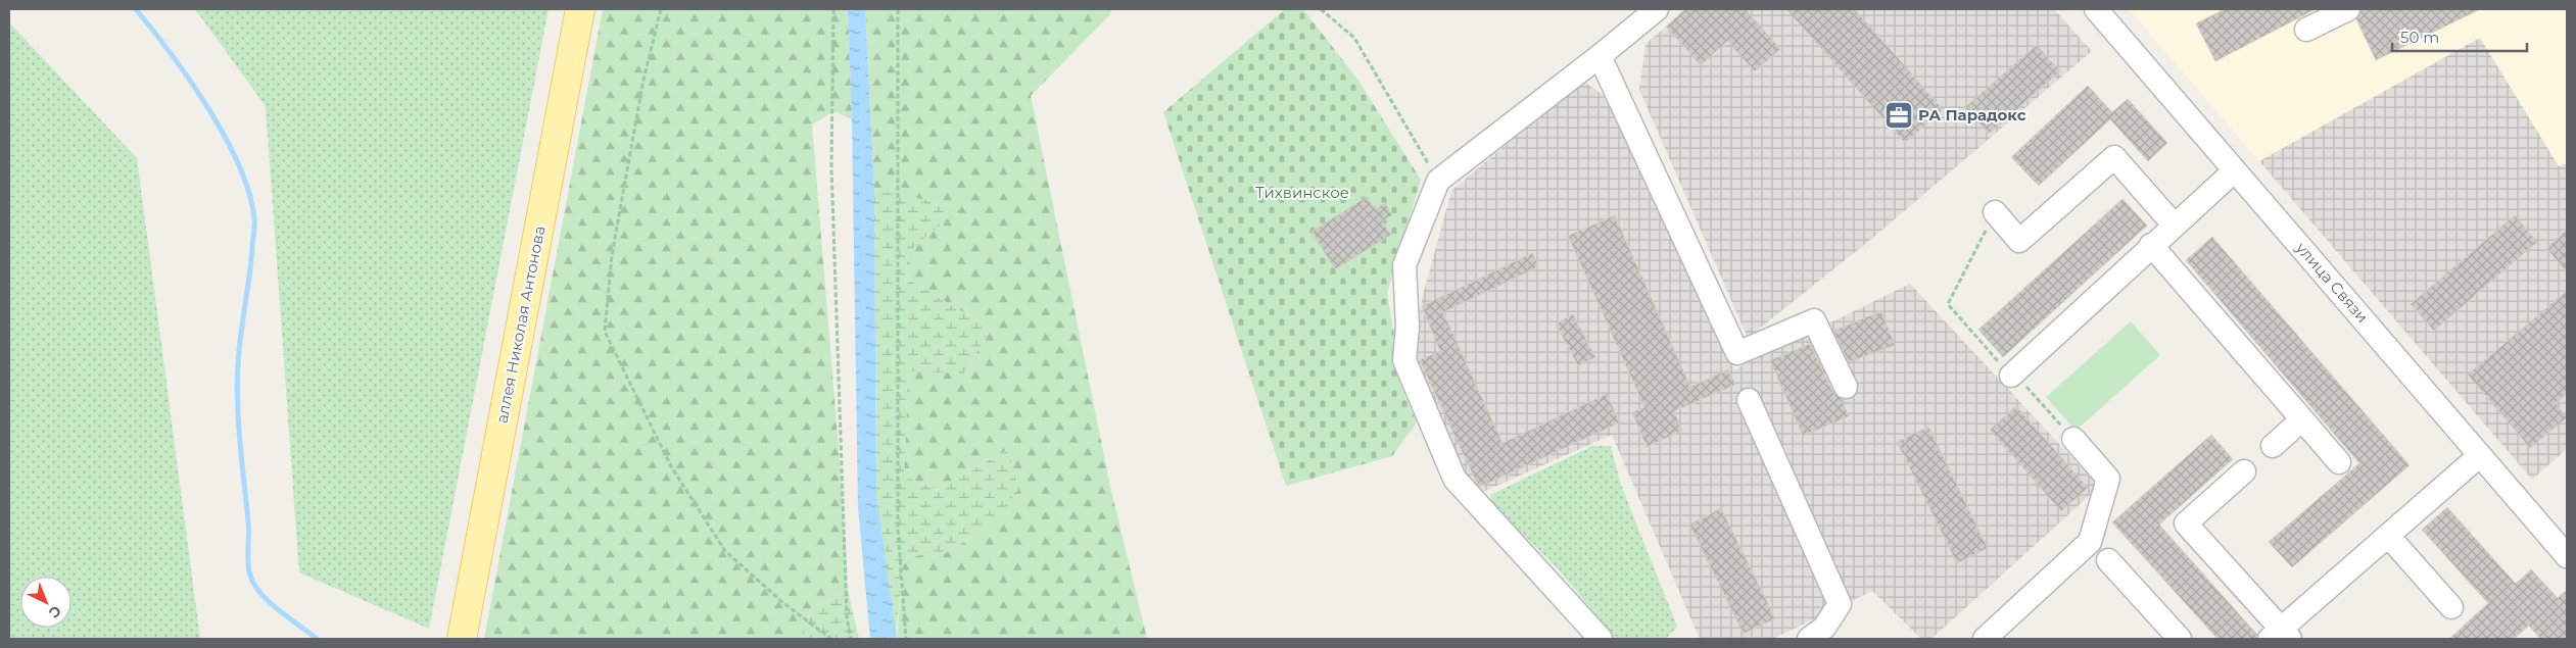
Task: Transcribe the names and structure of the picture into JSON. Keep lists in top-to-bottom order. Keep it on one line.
{"streets":{"main road":["аллея Николая Антонова"],"street":["улица Связи"]},"parks":["Тихвинское"],"places":{"office":["РА Парадокс"]},"scale_bar":"50 m","north":"bottom right"}
